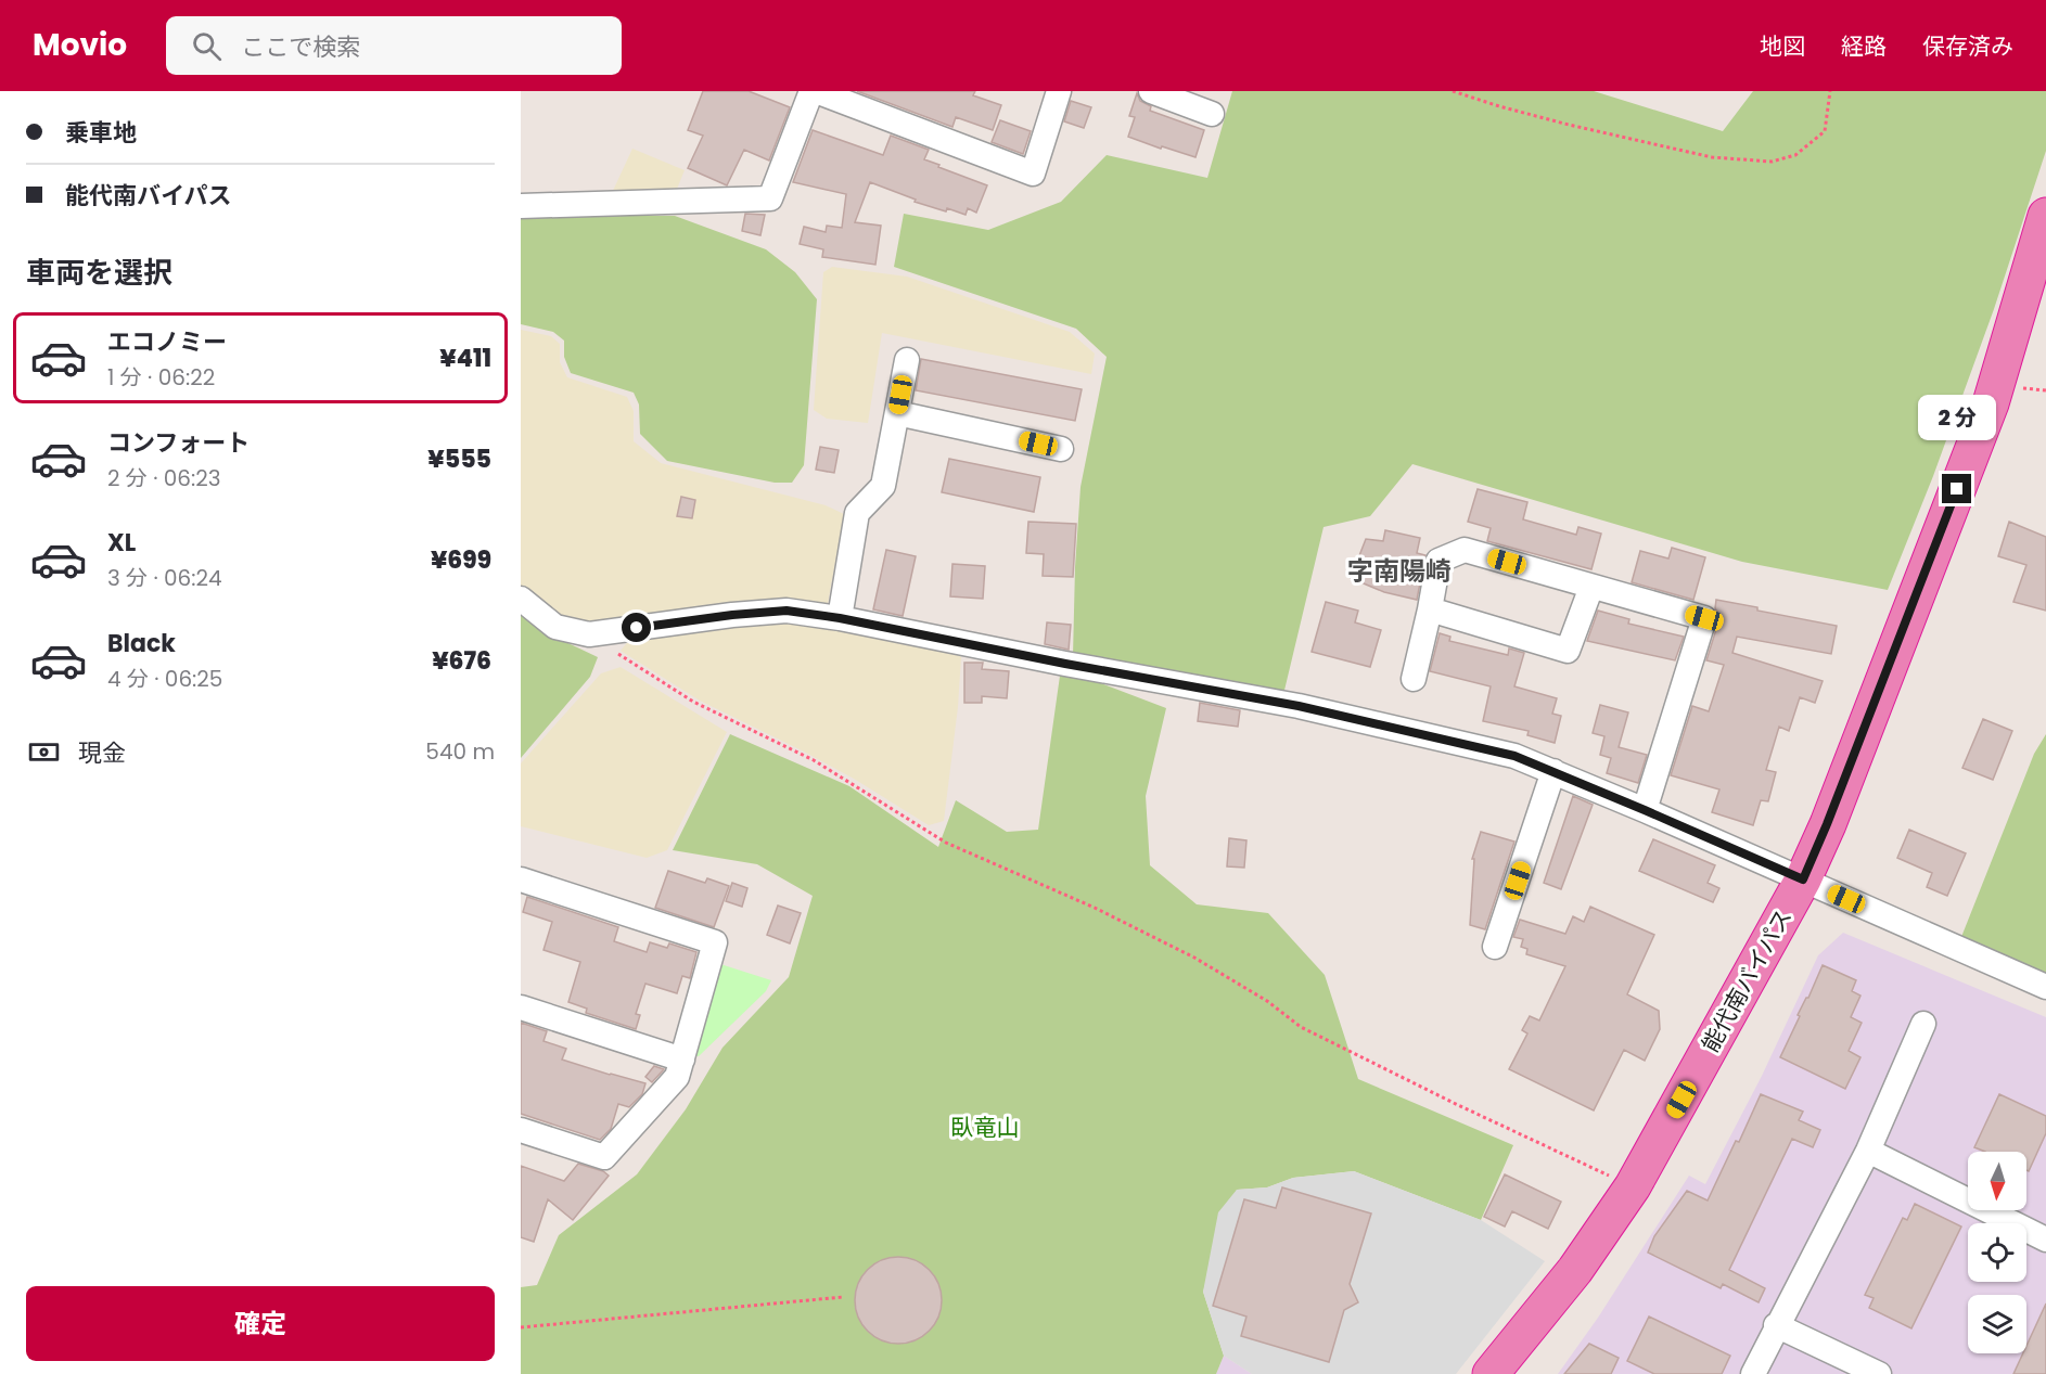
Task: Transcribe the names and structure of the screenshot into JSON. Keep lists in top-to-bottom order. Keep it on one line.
{"streets":{"highway":["能代南バイパス"]},"districts":["字南陽崎"],"parks":["臥竜山"],"north":"bottom","page":{"header":"Movio","search":"ここで検索","nav":["地図","経路","保存済み"],"banner":["乗車地","能代南バイパス"],"heading":"車両を選択","list":[{"name":"エコノミー","note":"1 分 · 06:22","value":"¥411"},{"name":"コンフォート","note":"2 分 · 06:23","value":"¥555"},{"name":"XL","note":"3 分 · 06:24","value":"¥699"},{"name":"Black","note":"4 分 · 06:25","value":"¥676"}],"bubble":"2 分","pay":["現金","540 m"],"buttons":"確定"}}
